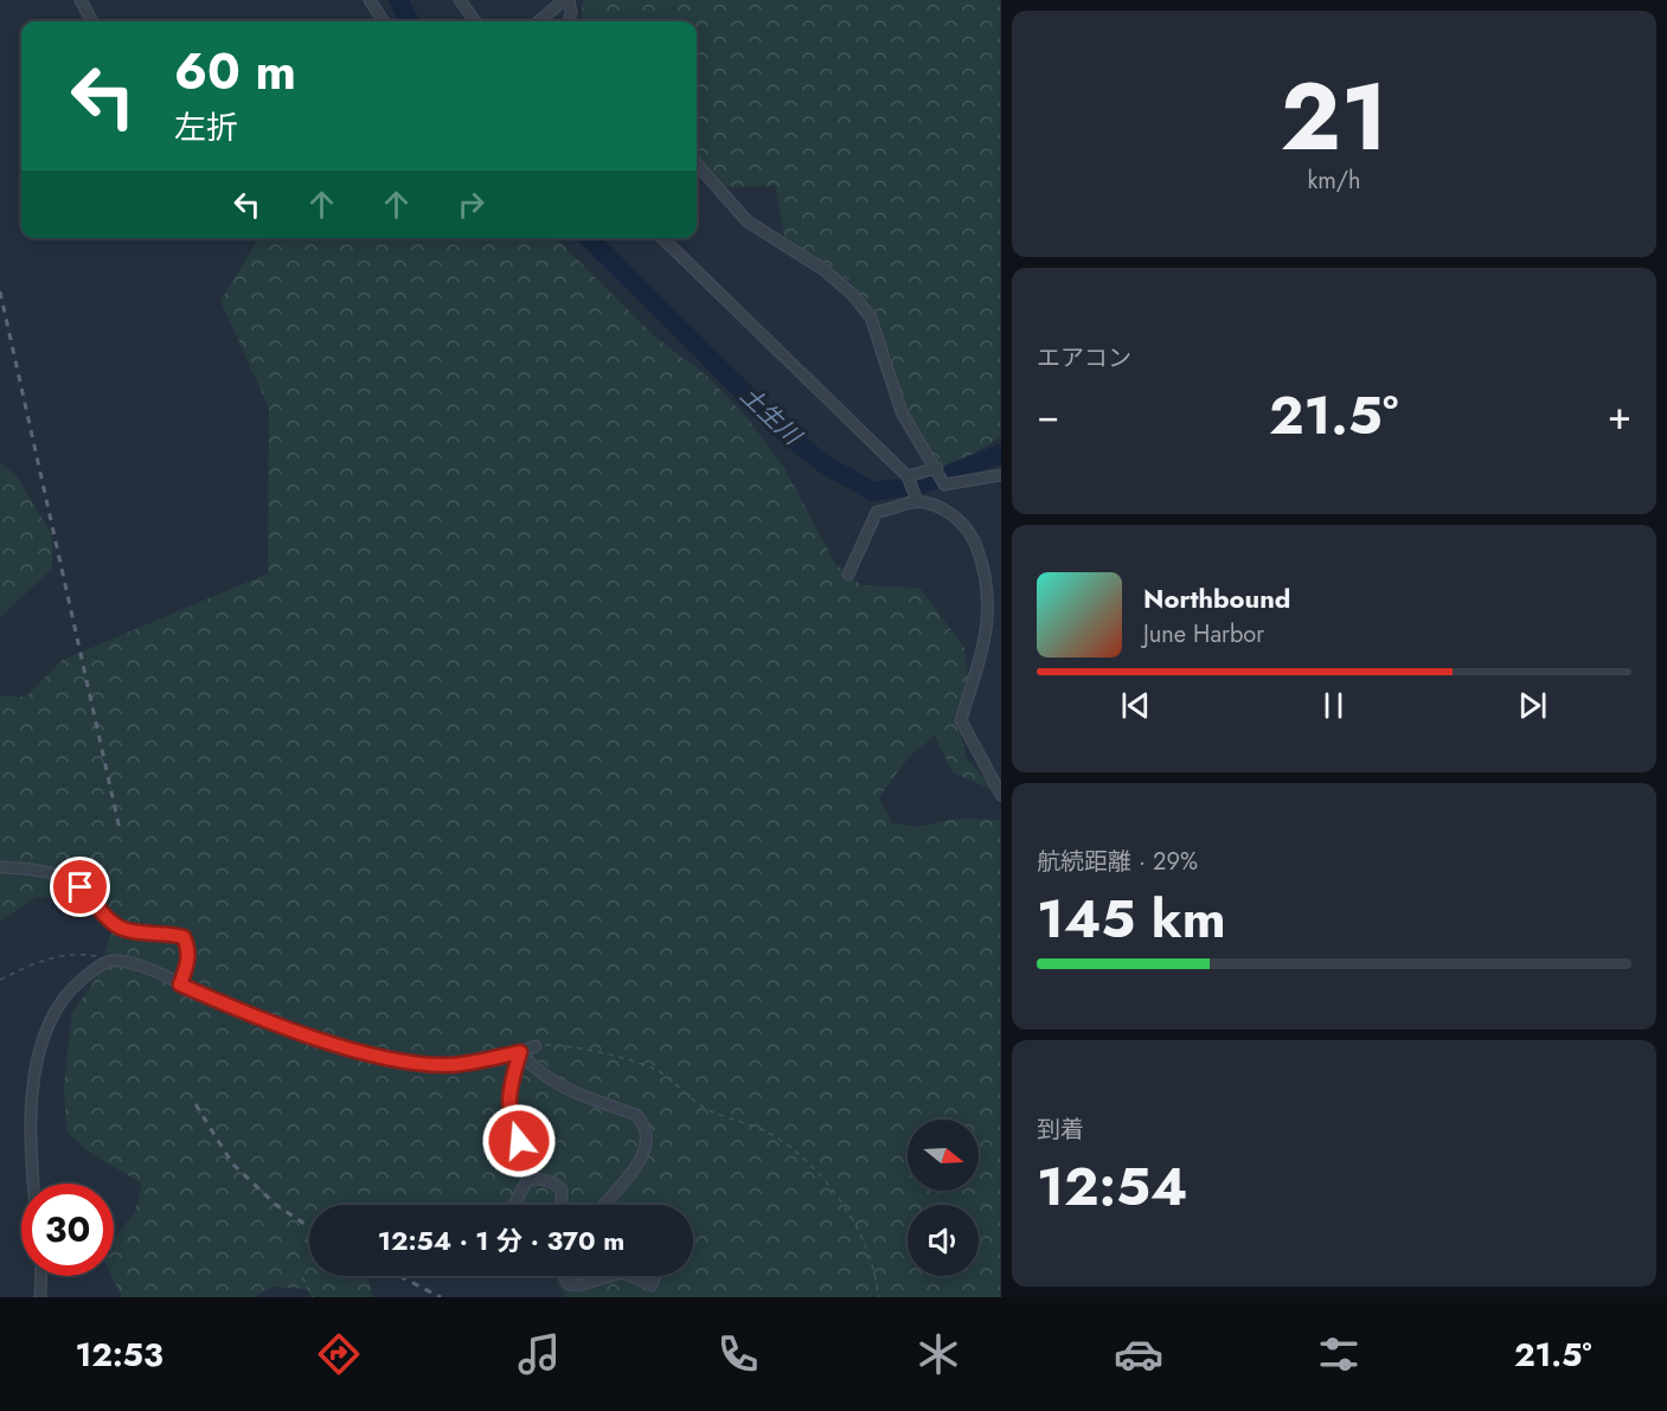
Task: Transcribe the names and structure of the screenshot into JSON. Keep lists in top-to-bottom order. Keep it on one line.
{"water":["土生川"],"north":"right","page":{"tile":[["21","km/h"],"エアコン",["航続距離 · 29%","145 km"],["到着","12:54"]],"turn":["60 m","左折"],"heat":["−","21.5°","+"],"song":["Northbound","June Harbor"],"limit":"30","trip":"12:54 · 1 分 · 370 m","tabs":["12:53","21.5°"]}}
